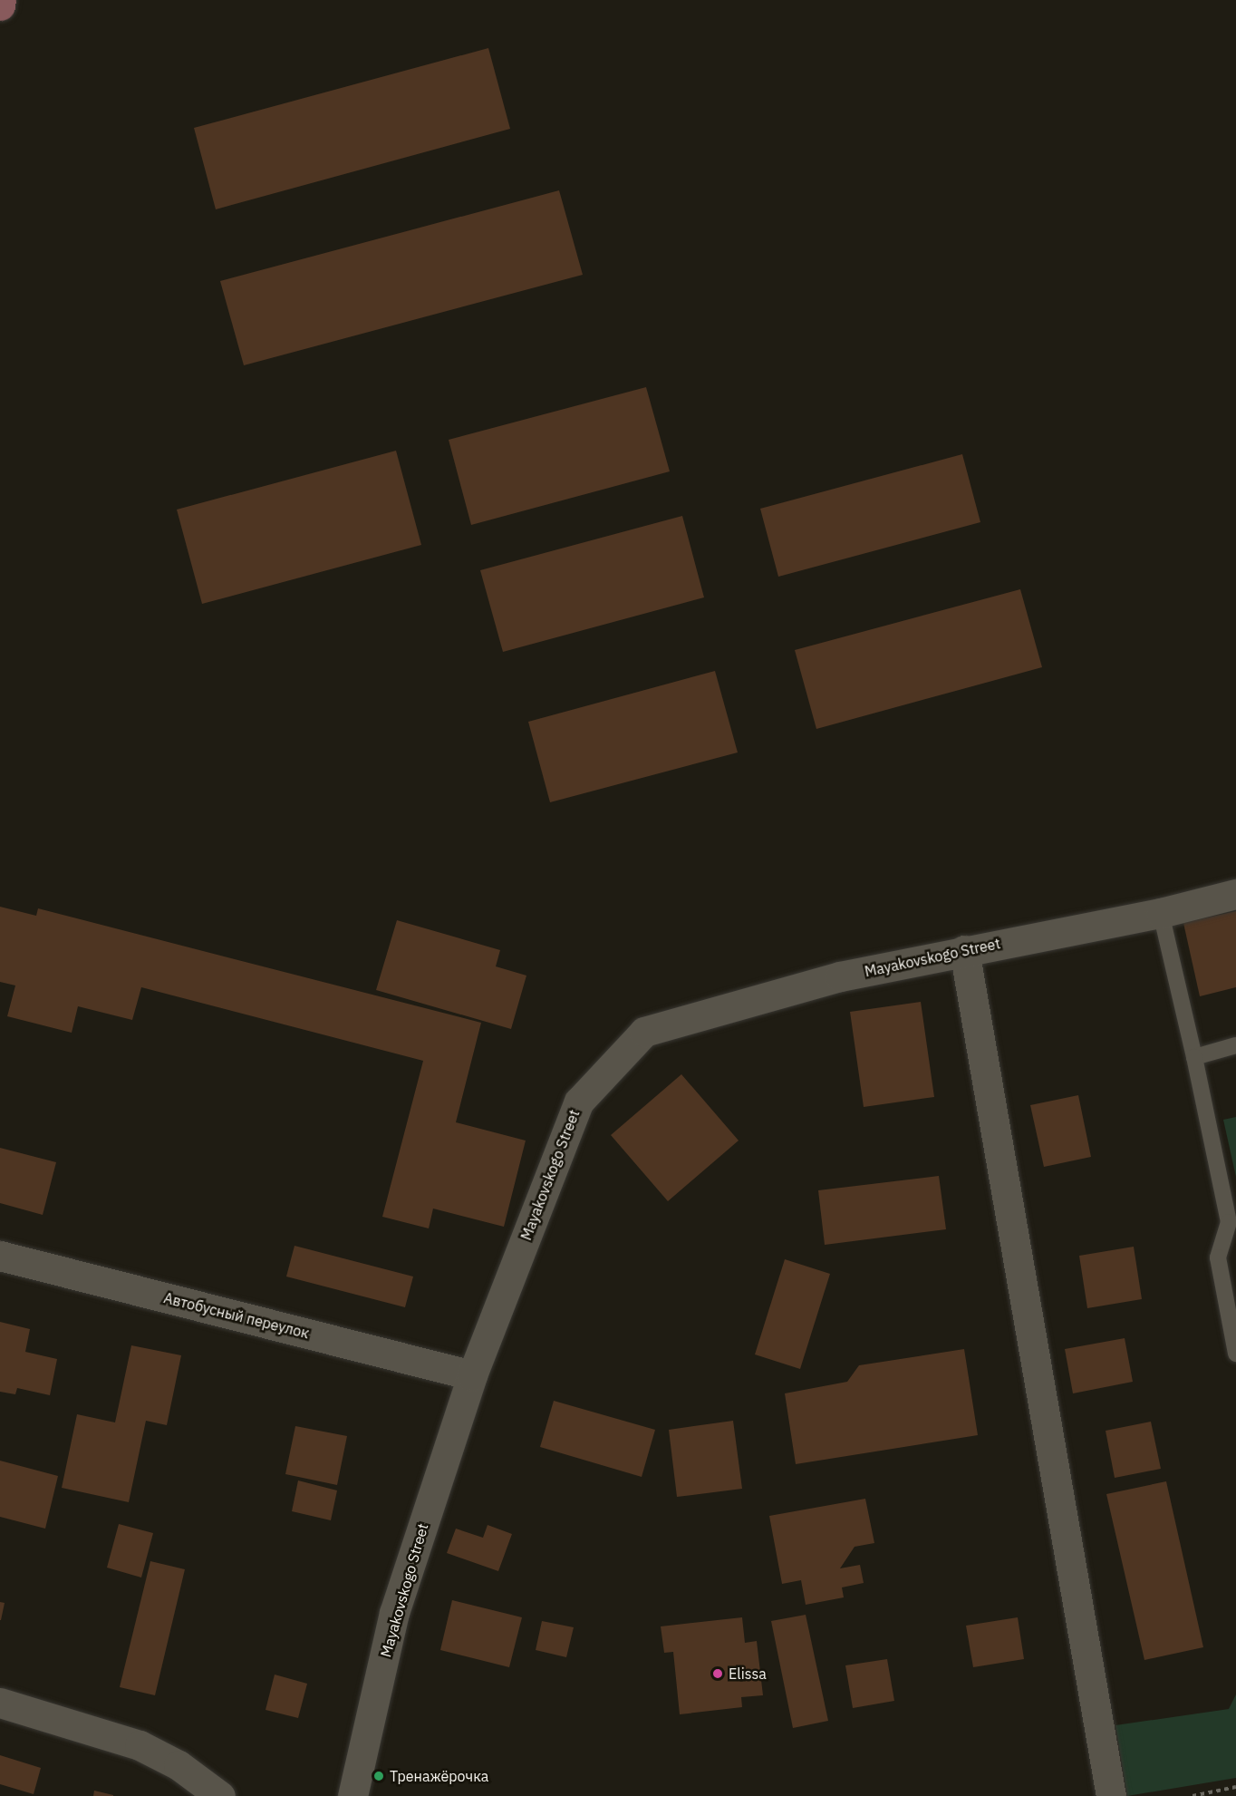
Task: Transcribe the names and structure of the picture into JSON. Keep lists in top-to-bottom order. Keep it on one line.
{"streets":{"street":["Mayakovskogo Street","Автобусный переулок"]},"crossings":[["Mayakovskogo Street","Автобусный переулок"]],"places":["Elissa","Тренажёрочка"]}
